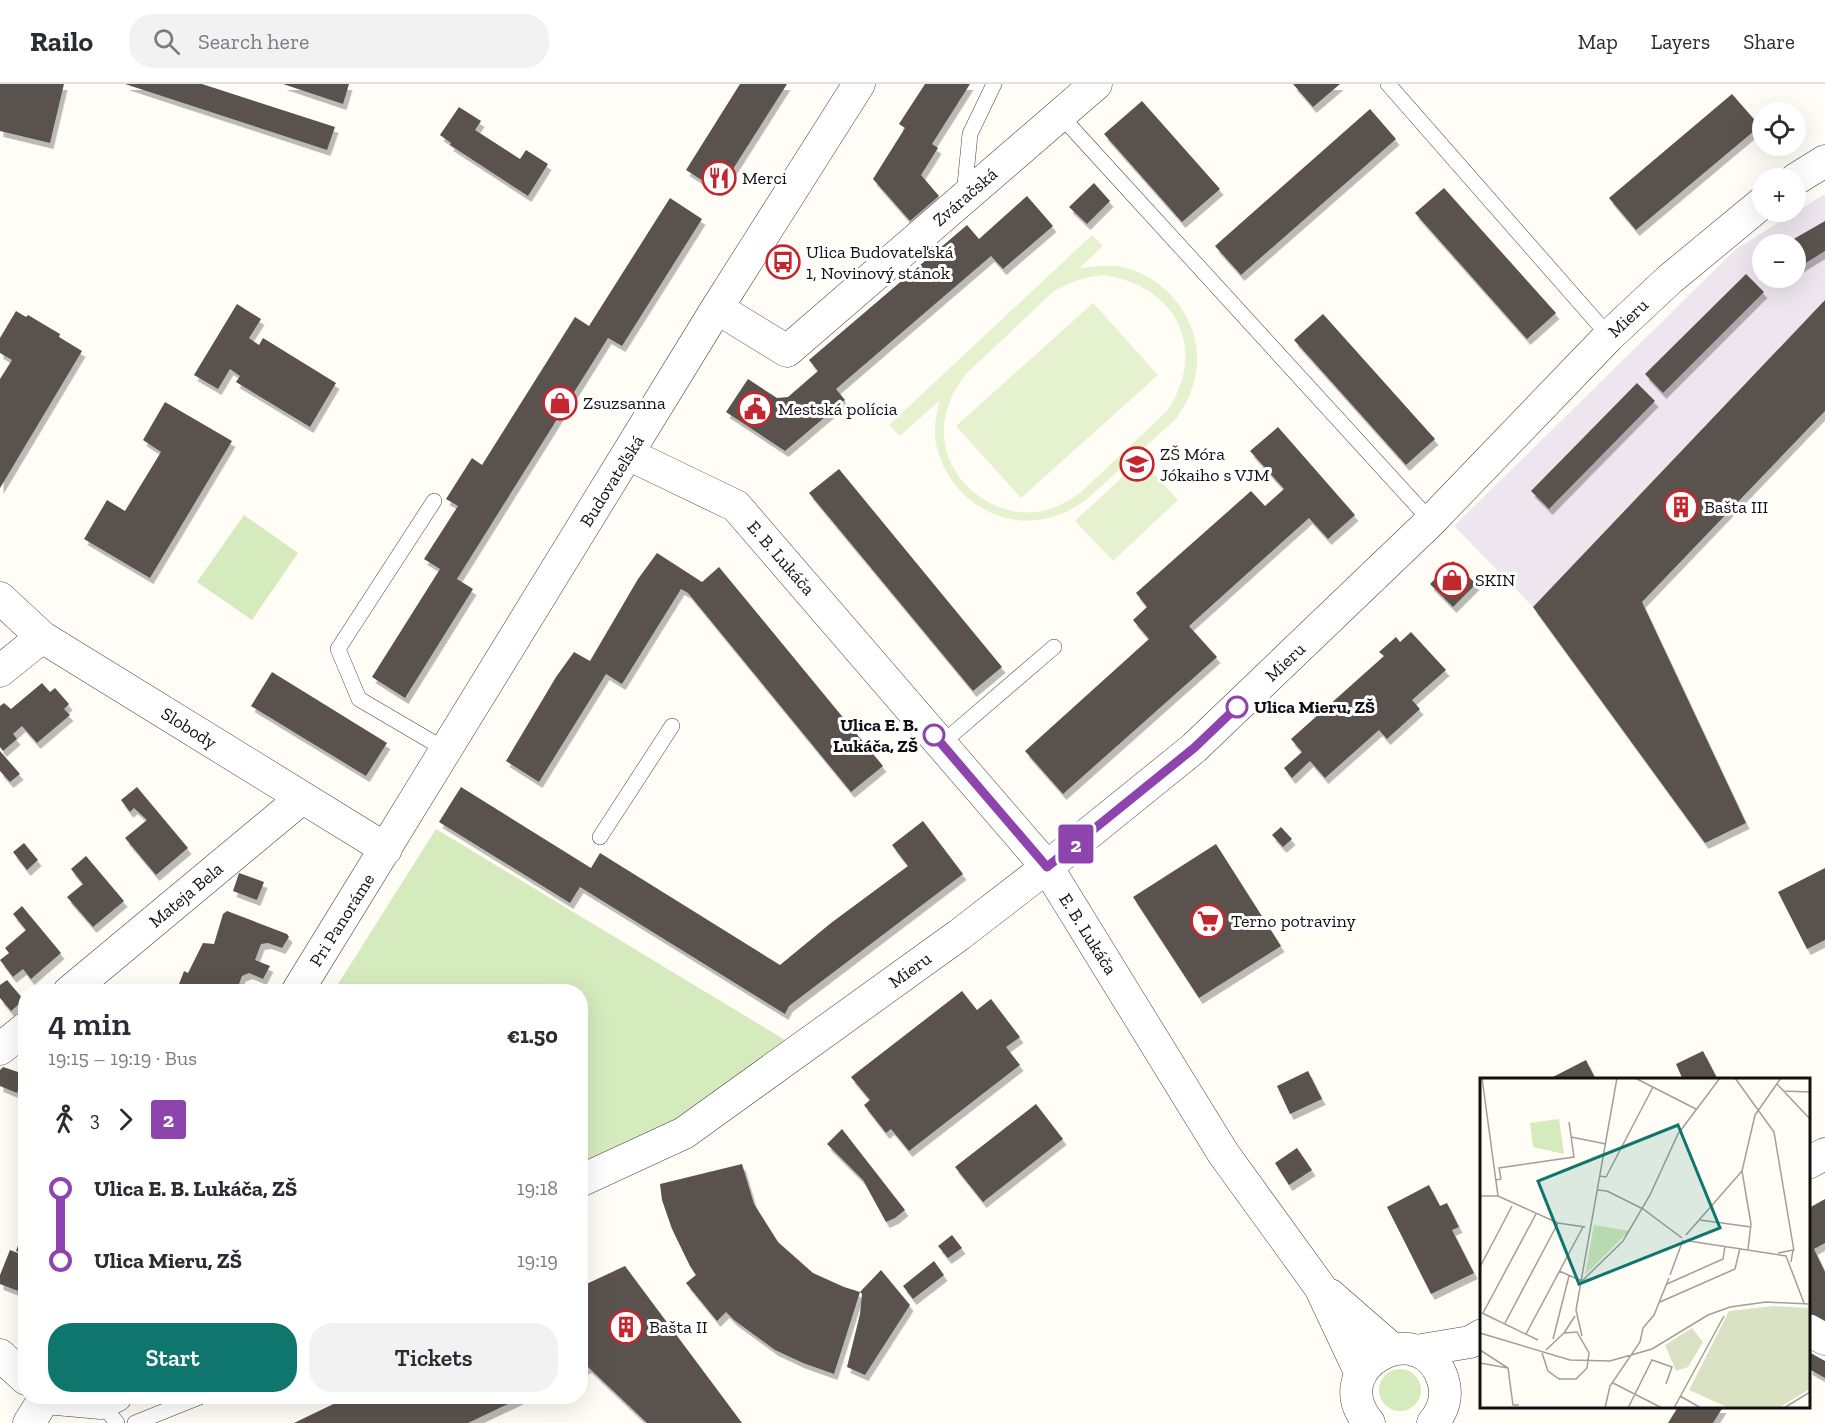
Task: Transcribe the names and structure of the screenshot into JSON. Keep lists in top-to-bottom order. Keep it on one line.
{"streets":{"street":["Zváračská","Mieru","Budovateľská","E. B. Lukáča","Slobody","Mateja Bela","Pri Panoráme"]},"crossings":[["Zváračská","Budovateľská"],["Mieru","E. B. Lukáča"],["Budovateľská","E. B. Lukáča"],["Budovateľská","Slobody"],["Budovateľská","Pri Panoráme"],["Slobody","Mateja Bela"],["Slobody","Pri Panoráme"]],"places":{"restaurant":["Merci"],"bus stop":["Ulica Budovateľská 1, Novinový stánok"],"shop":["Zsuzsanna","SKIN"],"public building":["Mestská polícia"],"school or university":["ZŠ Móra Jókaiho s VJM"],"building":["Bašta III","Bašta II"],"other":["Ulica Mieru, ZŠ","Ulica E. B. Lukáča, ZŠ"],"supermarket":["Terno potraviny"]},"lines":["bus line 2"],"page":{"header":"Railo","search":"Search here","nav":["Map","Layers","Share"],"on_map":"2","map_buttons":["+","−"],"heading":["4 min","19:15 – 19:19 · Bus","€1.50"],"legs":["3","2"],"list":[{"name":"Ulica E. B. Lukáča, ZŠ","value":"19:18"},{"name":"Ulica Mieru, ZŠ","value":"19:19"}],"buttons":["Start","Tickets"]}}
